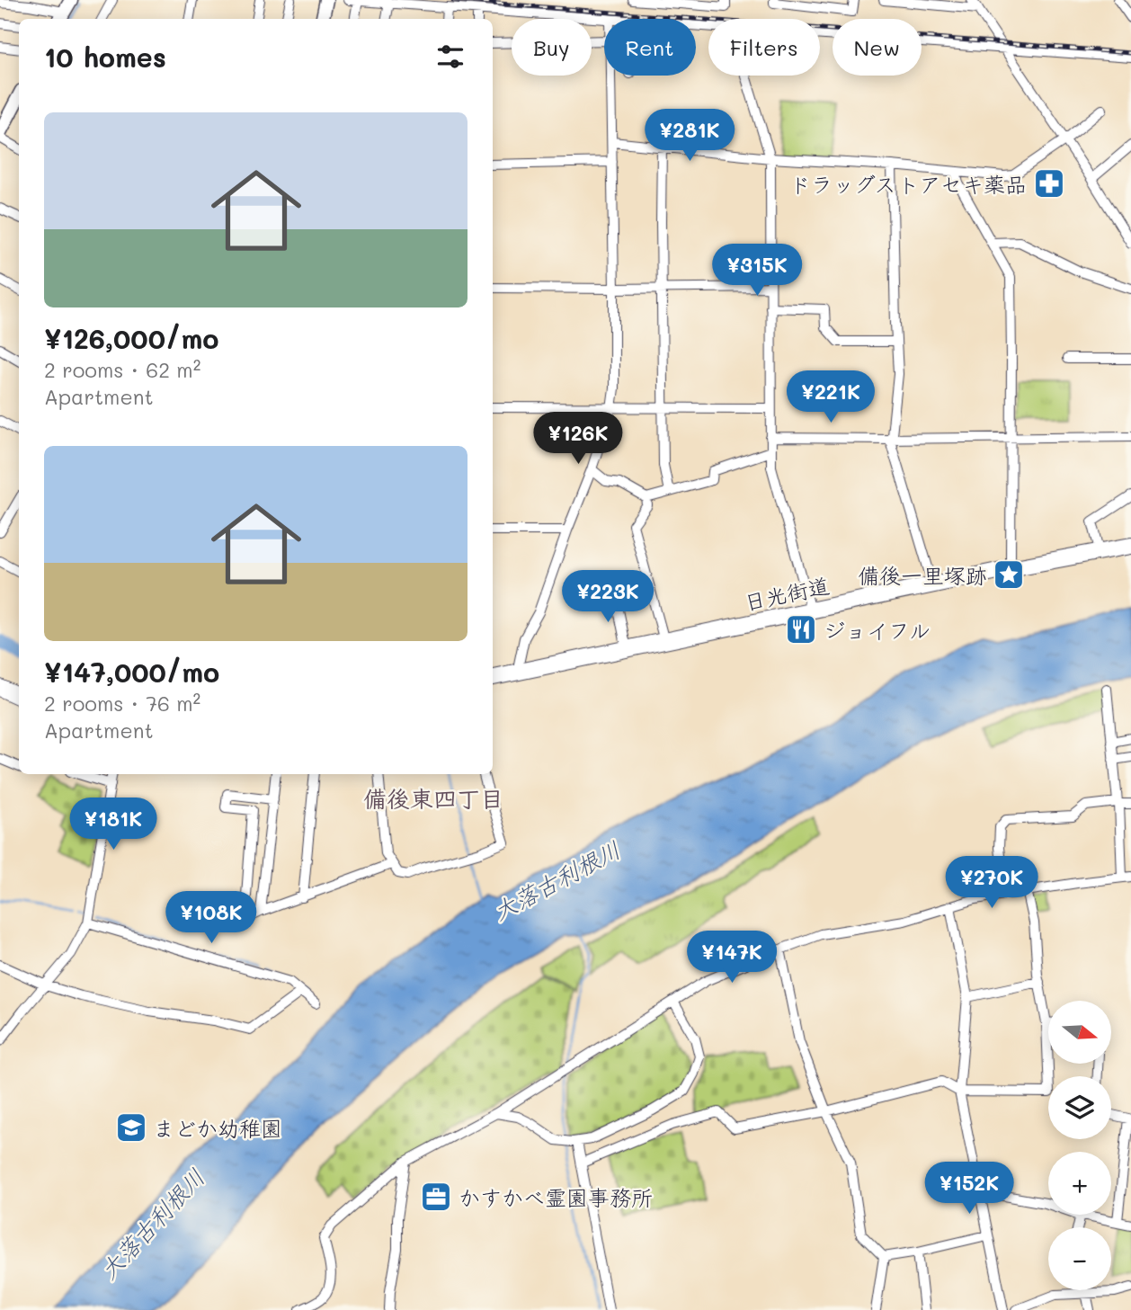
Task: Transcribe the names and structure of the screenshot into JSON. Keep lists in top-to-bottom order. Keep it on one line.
{"streets":{"highway":["日光街道"]},"districts":["備後東四丁目"],"water":["大落古利根川"],"places":{"pharmacy":["ドラッグストアセキ薬品"],"place":["備後一里塚跡"],"restaurant":["ジョイフル"],"school or university":["まどか幼稚園"],"office":["かすかべ霊園事務所"]},"north":"right","page":{"chip":["Buy","Rent","Filters","New"],"heading":"10 homes","list":[{"name":"¥126,000/mo","note":"2 rooms · 62 m² · Apartment"},{"name":"¥147,000/mo","note":"2 rooms · 76 m² · Apartment"}],"price":["¥281K","¥315K","¥221K","¥126K","¥223K","¥181K","¥270K","¥108K","¥147K","¥152K"],"map_buttons":["+","−"]}}
